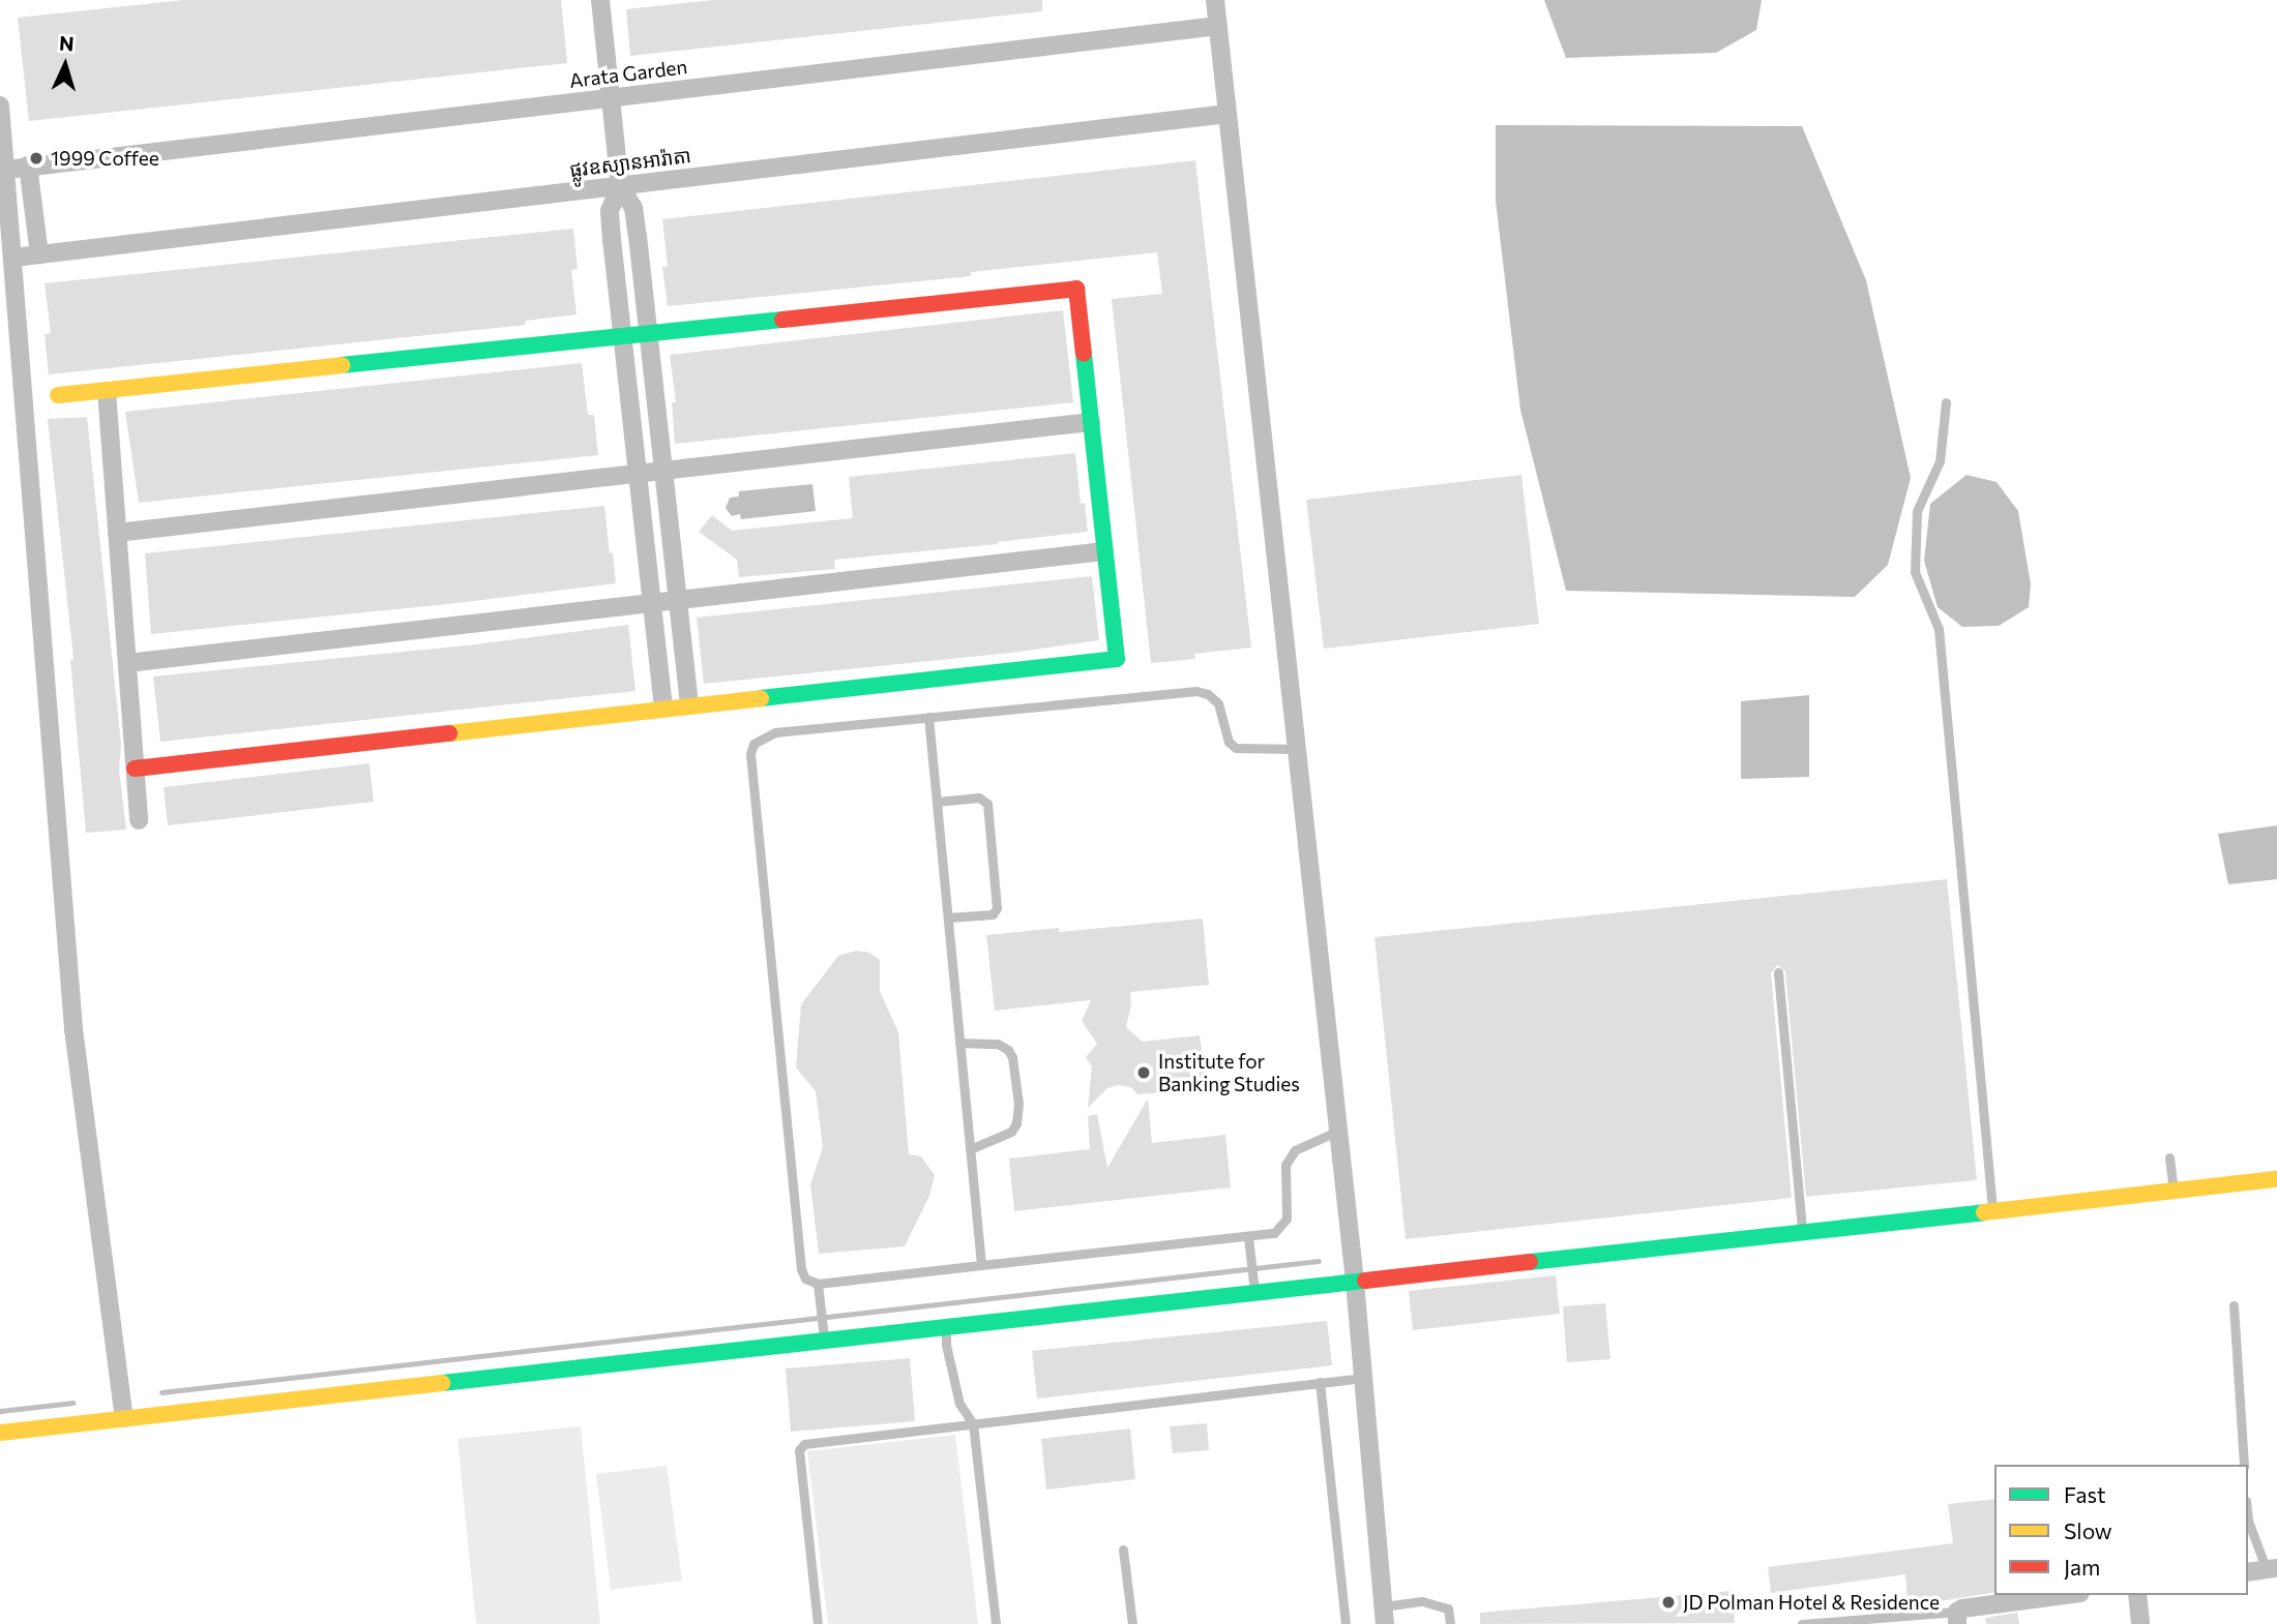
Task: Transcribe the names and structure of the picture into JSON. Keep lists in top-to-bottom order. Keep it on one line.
{"streets":{"street":["Arata Garden","ផ្លូវឧស្យានអារ៉ាតា"]},"places":["1999 Coffee","Institute for Banking Studies","JD Polman Hotel & Residence"],"legend":["Fast","Slow","Jam"],"north":"top"}
